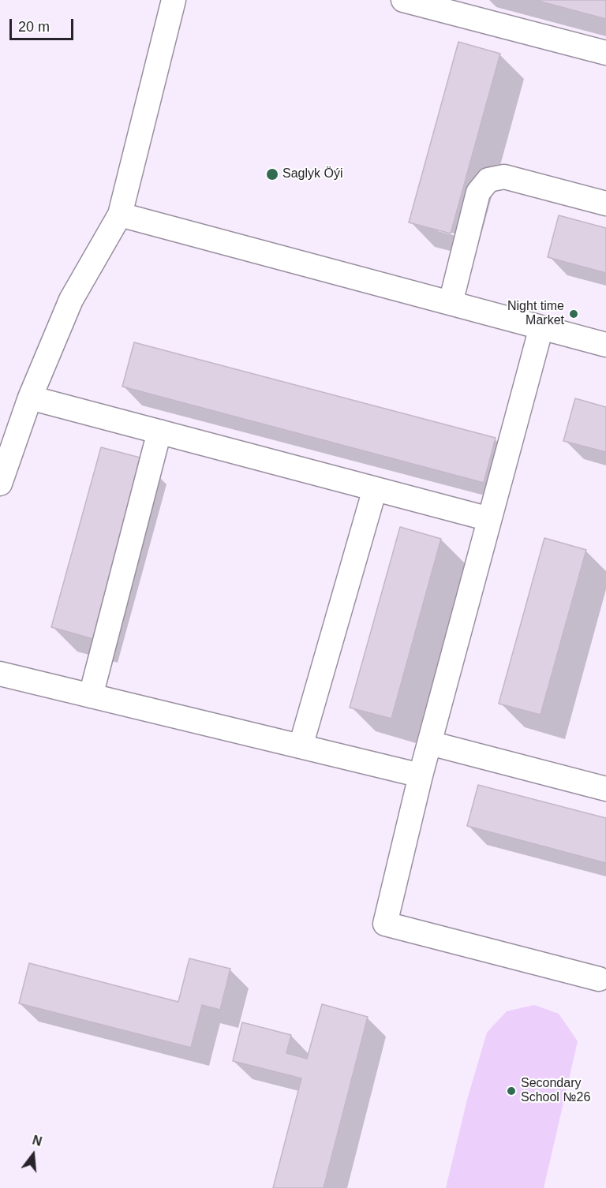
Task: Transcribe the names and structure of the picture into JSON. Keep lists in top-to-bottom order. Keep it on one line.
{"places":["Saglyk Öýi","Night time Market","Secondary School №26"],"scale_bar":"20 m","north":"top"}
